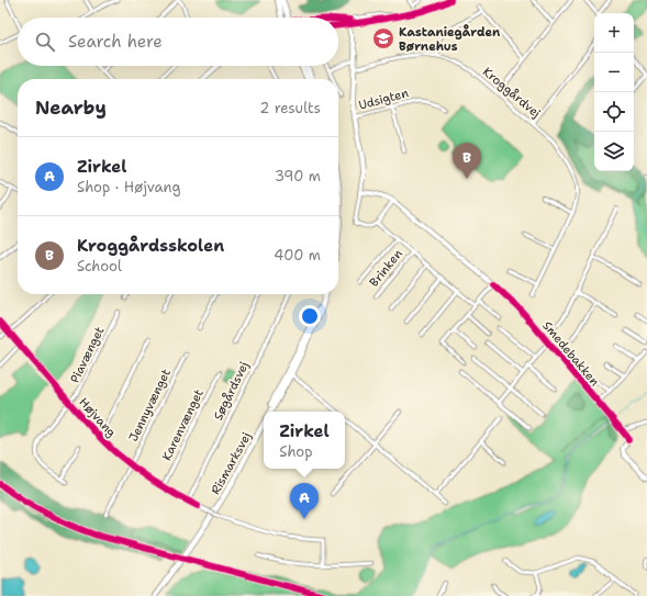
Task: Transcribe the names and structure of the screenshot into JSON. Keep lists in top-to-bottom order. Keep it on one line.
{"streets":{"main road":["Rismarksvej"],"street":["Kroggårdvej","Udsigten","Brinken","Smedebakken","Piavænget","Søgårdsvej","Jennyvænget","Højvang","Karenvænget"]},"crossings":[["Piavænget","Højvang"],["Søgårdsvej","Højvang"],["Jennyvænget","Højvang"],["Højvang","Karenvænget"]],"places":{"school or university":["Kastaniegården Børnehus"]},"page":{"map_buttons":["+","−"],"search":"Search here","heading":["Nearby","2 results"],"list":[{"mark":"A","name":"Zirkel","note":"Shop · Højvang","value":"390 m"},{"mark":"B","name":"Kroggårdsskolen","note":"School","value":"400 m"}],"pins":["B","A"],"popup":["Zirkel","Shop"]}}
